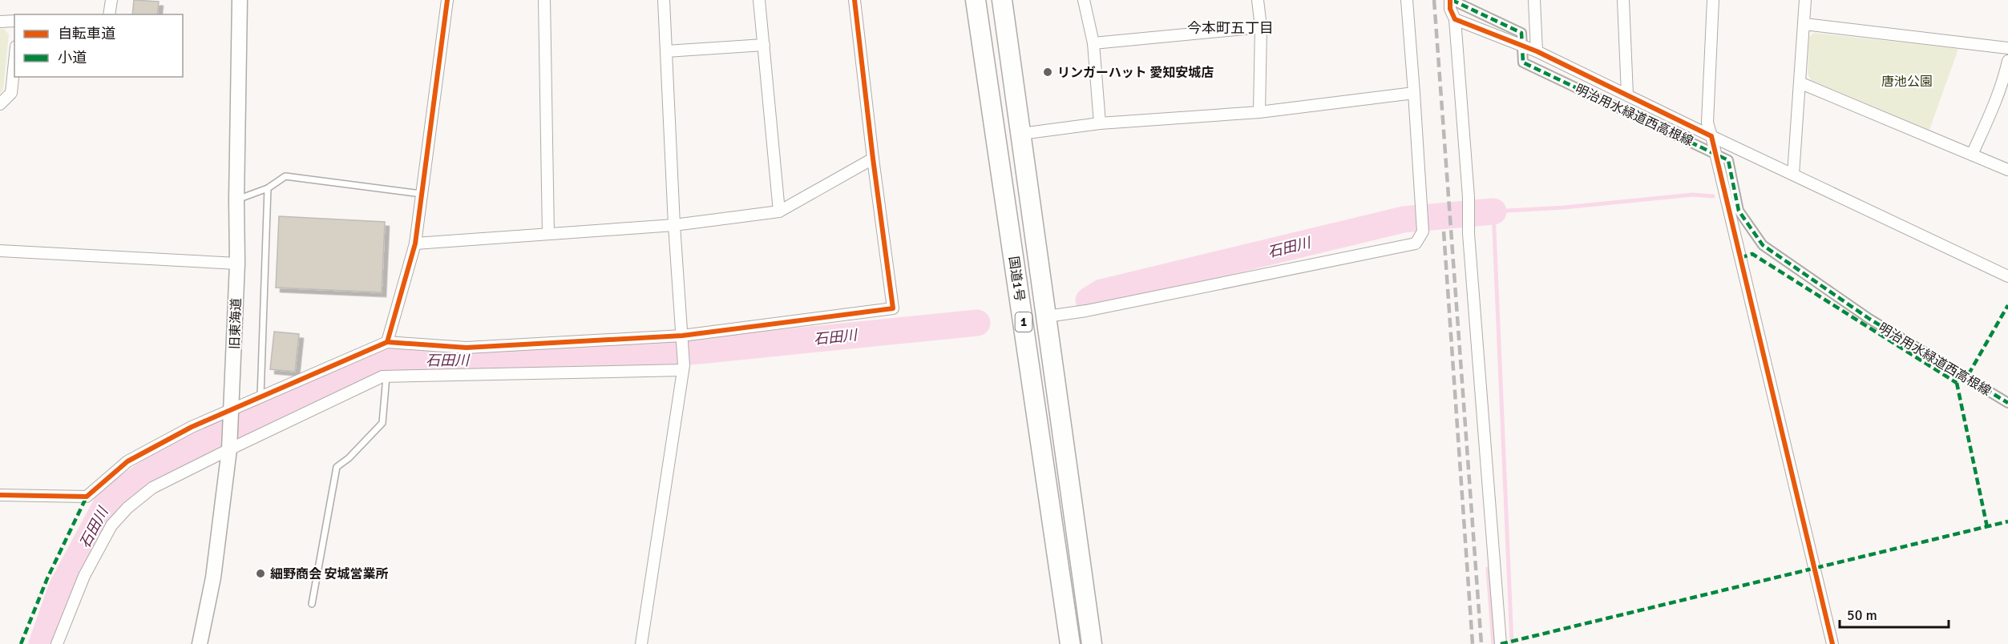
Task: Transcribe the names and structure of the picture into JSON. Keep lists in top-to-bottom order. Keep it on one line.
{"streets":{"highway":["国道1号","1"],"street":["明治用水緑道西高根線","旧東海道"]},"districts":["今本町五丁目"],"water":["石田川"],"parks":["唐池公園"],"places":["リンガーハット 愛知安城店","細野商会 安城営業所"],"legend":["自転車道","小道"],"scale_bar":"50 m"}
